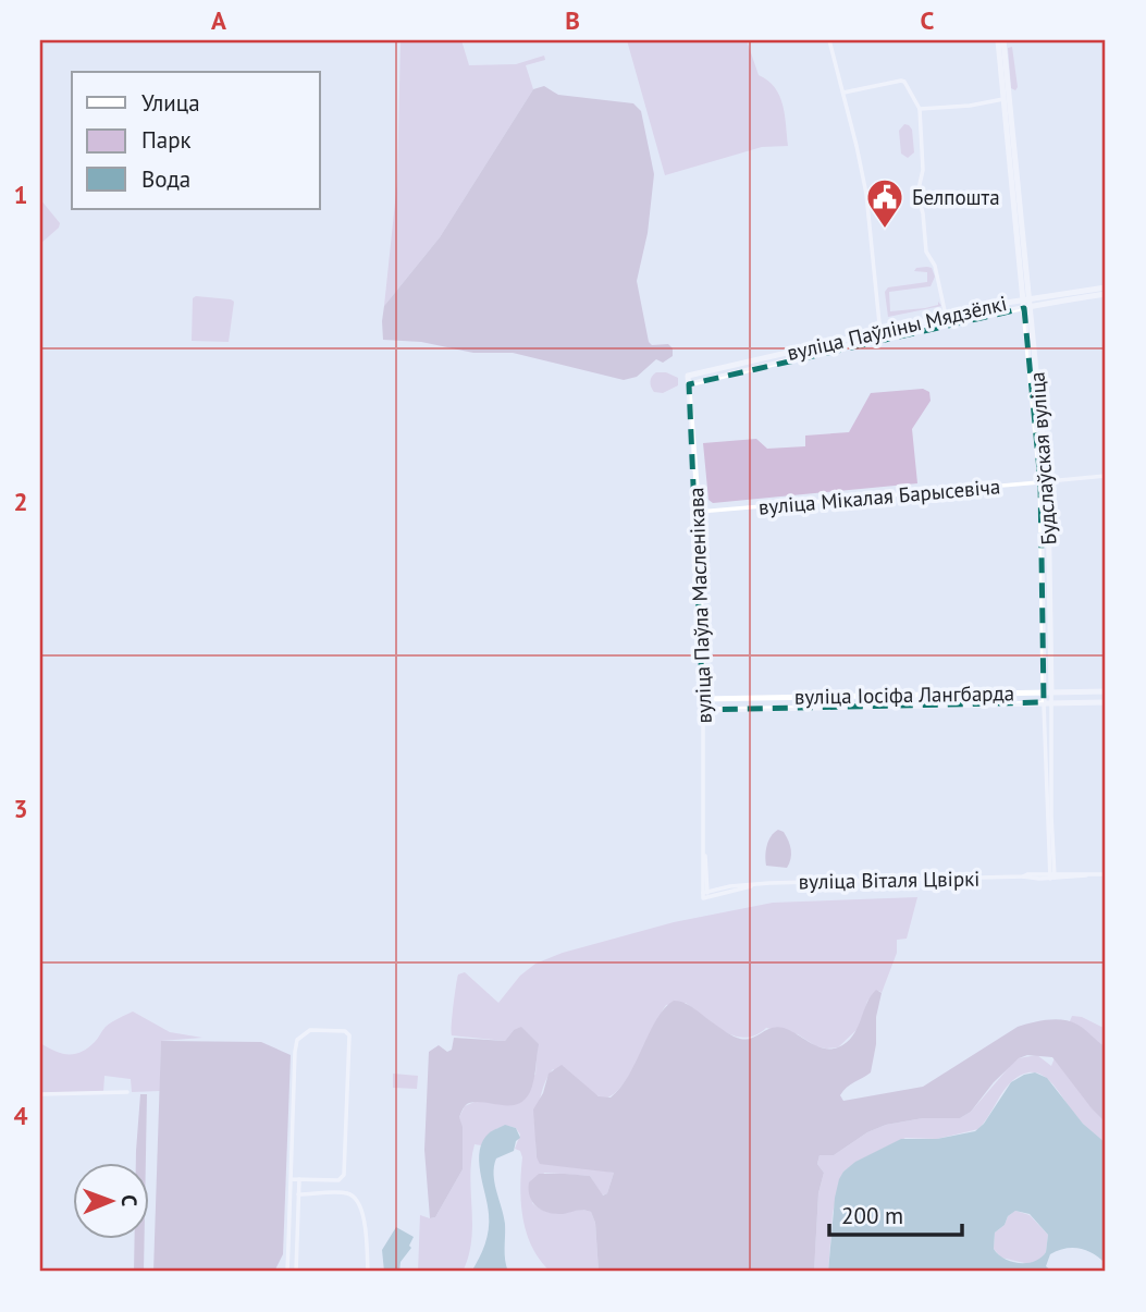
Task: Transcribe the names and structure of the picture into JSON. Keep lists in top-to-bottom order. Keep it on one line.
{"streets":{"street":["вуліца Паўліны Мядзёлкі","Будслаўская вуліца","вуліца Мікалая Барысевіча","вуліца Паўла Масленікава","вуліца Іосіфа Лангбарда","вуліца Віталя Цвіркі"]},"crossings":[["вуліца Паўліны Мядзёлкі","Будслаўская вуліца"],["вуліца Паўліны Мядзёлкі","вуліца Паўла Масленікава"],["Будслаўская вуліца","вуліца Мікалая Барысевіча"],["Будслаўская вуліца","вуліца Іосіфа Лангбарда"],["Будслаўская вуліца","вуліца Віталя Цвіркі"],["вуліца Мікалая Барысевіча","вуліца Паўла Масленікава"],["вуліца Паўла Масленікава","вуліца Іосіфа Лангбарда"],["вуліца Паўла Масленікава","вуліца Віталя Цвіркі"]],"places":{"public building":["Белпошта"]},"legend":["Улица","Парк","Вода"],"scale_bar":"200 m","north":"right","grid":{"columns":["A","B","C"],"rows":["1","2","3","4"]}}
